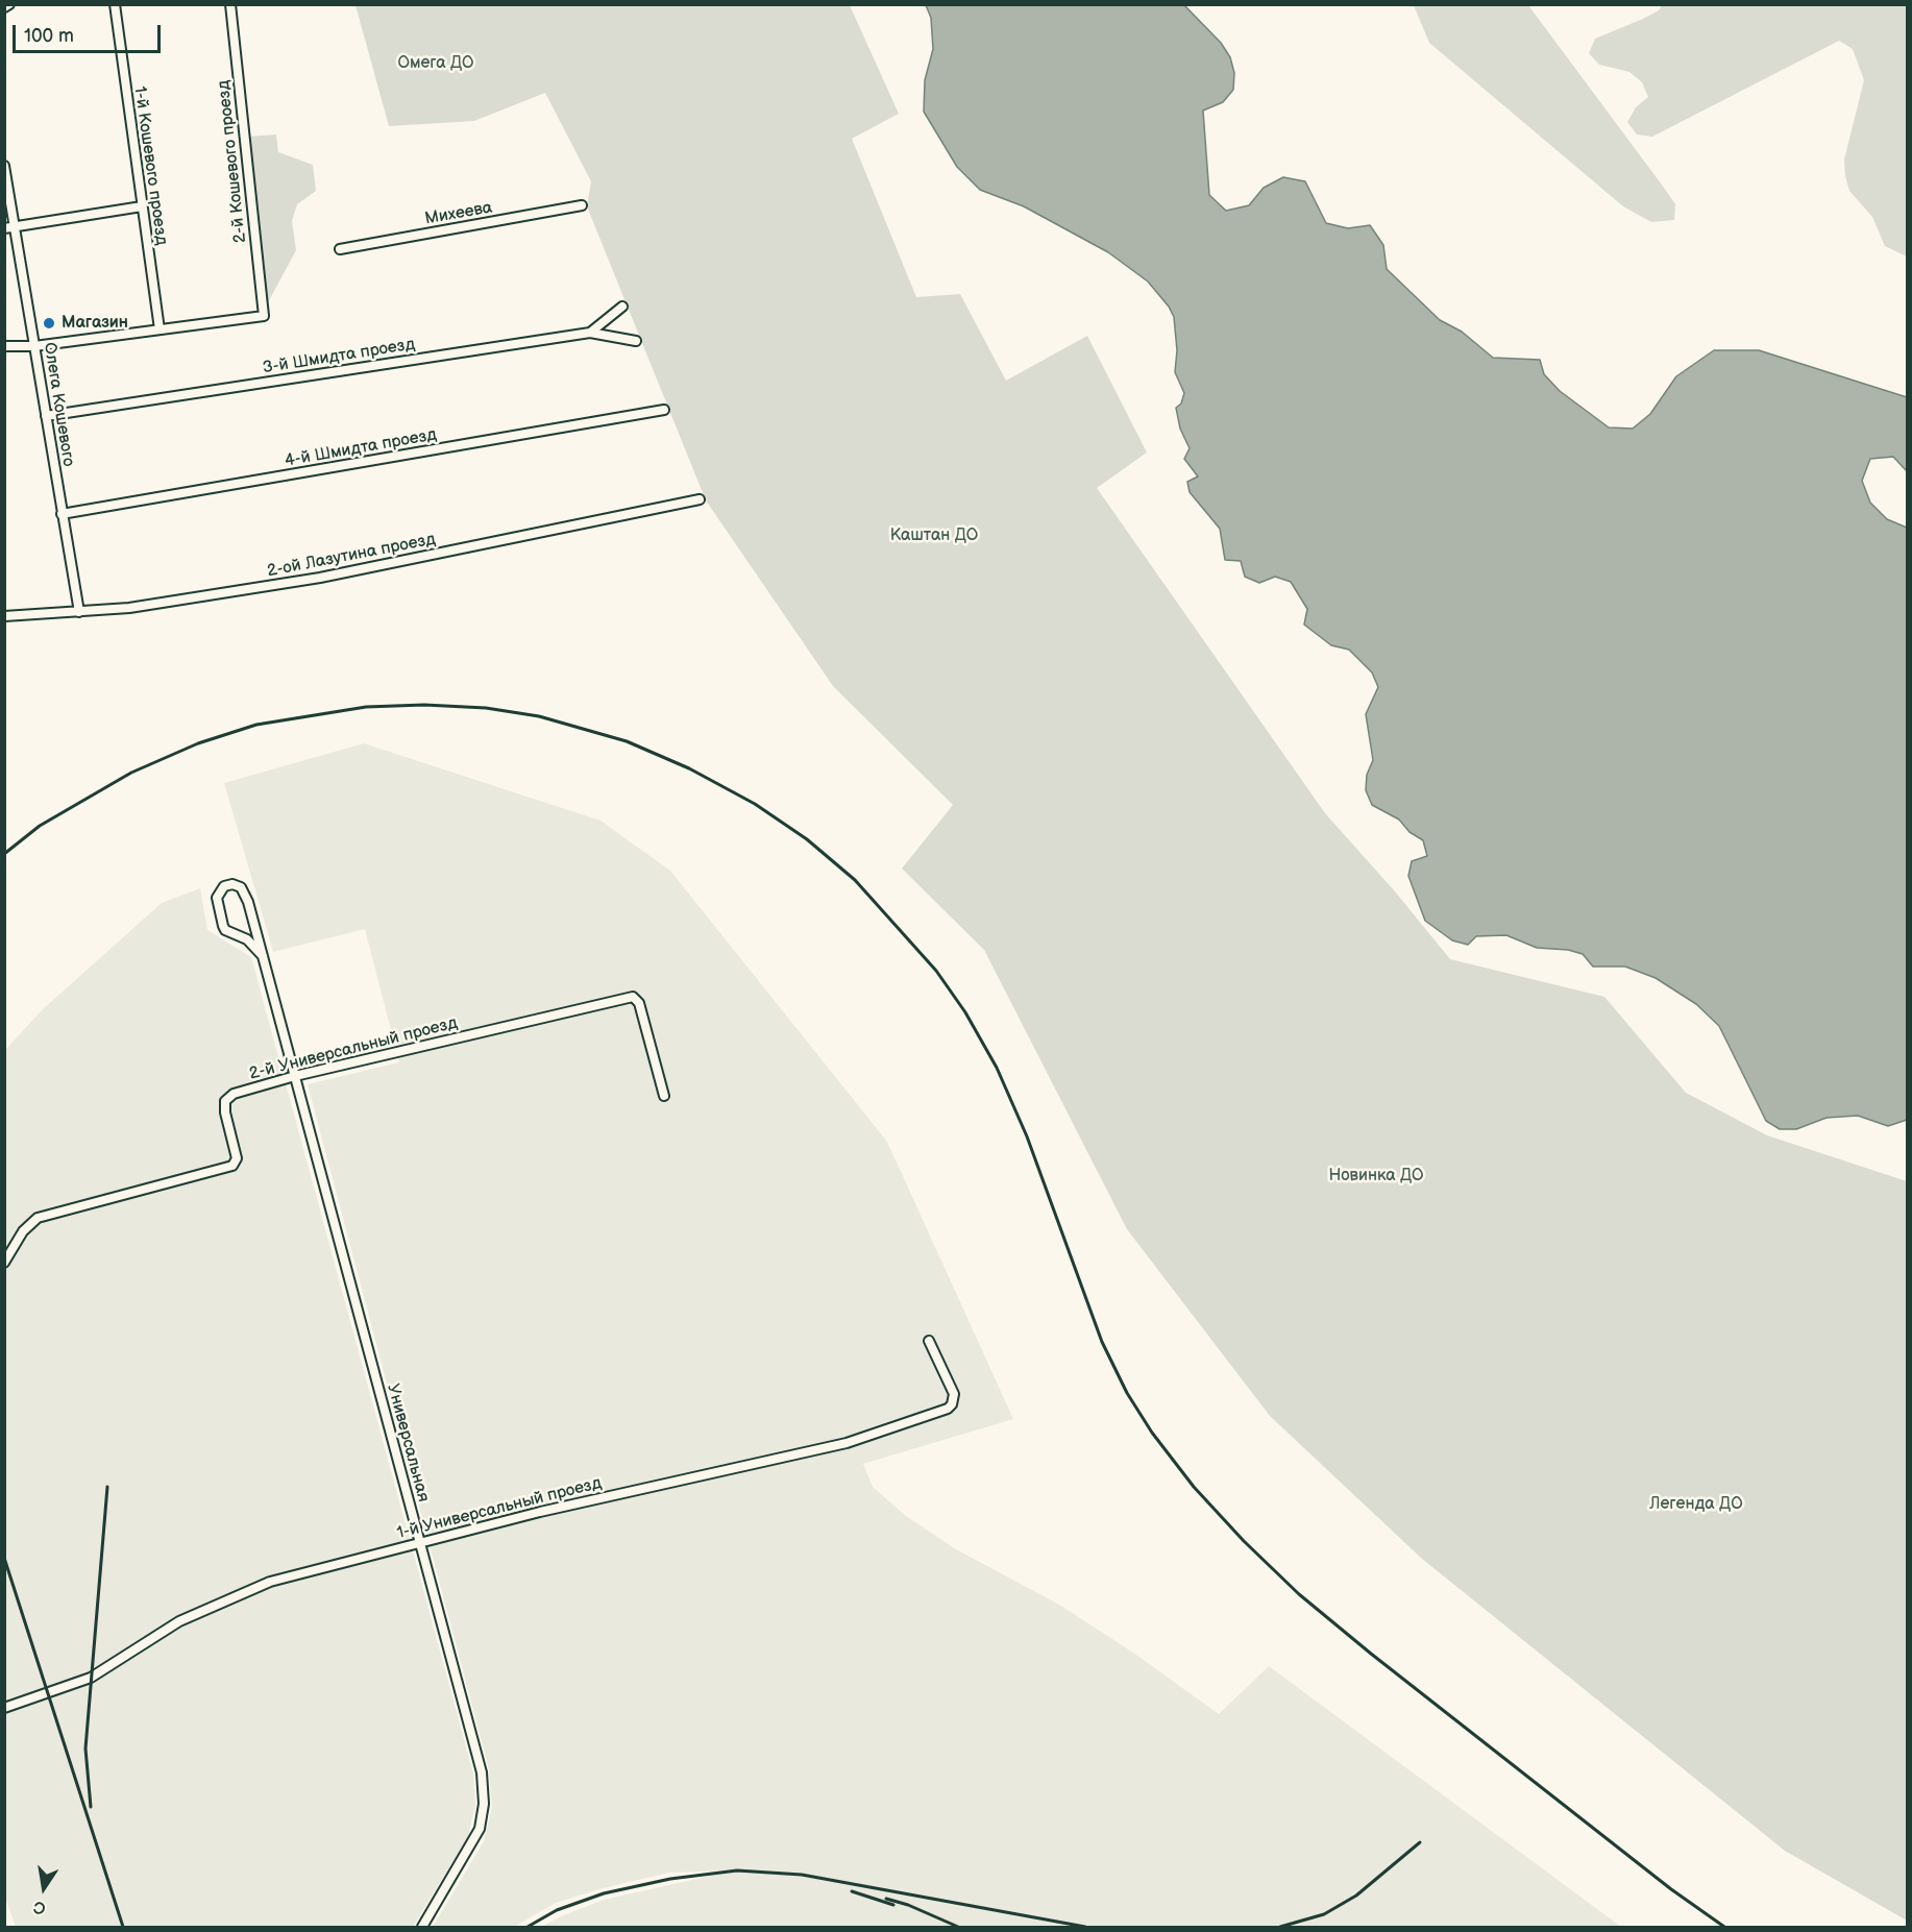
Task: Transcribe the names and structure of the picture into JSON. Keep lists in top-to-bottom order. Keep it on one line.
{"streets":{"street":["2-й Кошевого проезд","1-й Кошевого проезд","Михеева","3-й Шмидта проезд","Олега Кошевого","4-й Шмидта проезд","2-ой Лазутина проезд","2-й Универсальный проезд","Универсальная","1-й Универсальный проезд"]},"crossings":[["2-й Кошевого проезд","1-й Кошевого проезд"],["3-й Шмидта проезд","Олега Кошевого"],["Олега Кошевого","4-й Шмидта проезд"],["Олега Кошевого","2-ой Лазутина проезд"],["2-й Универсальный проезд","Универсальная"],["Универсальная","1-й Универсальный проезд"]],"parks":["Омега ДО","Каштан ДО","Новинка ДО","Легенда ДО"],"places":["Магазин"],"scale_bar":"100 m","north":"bottom"}
